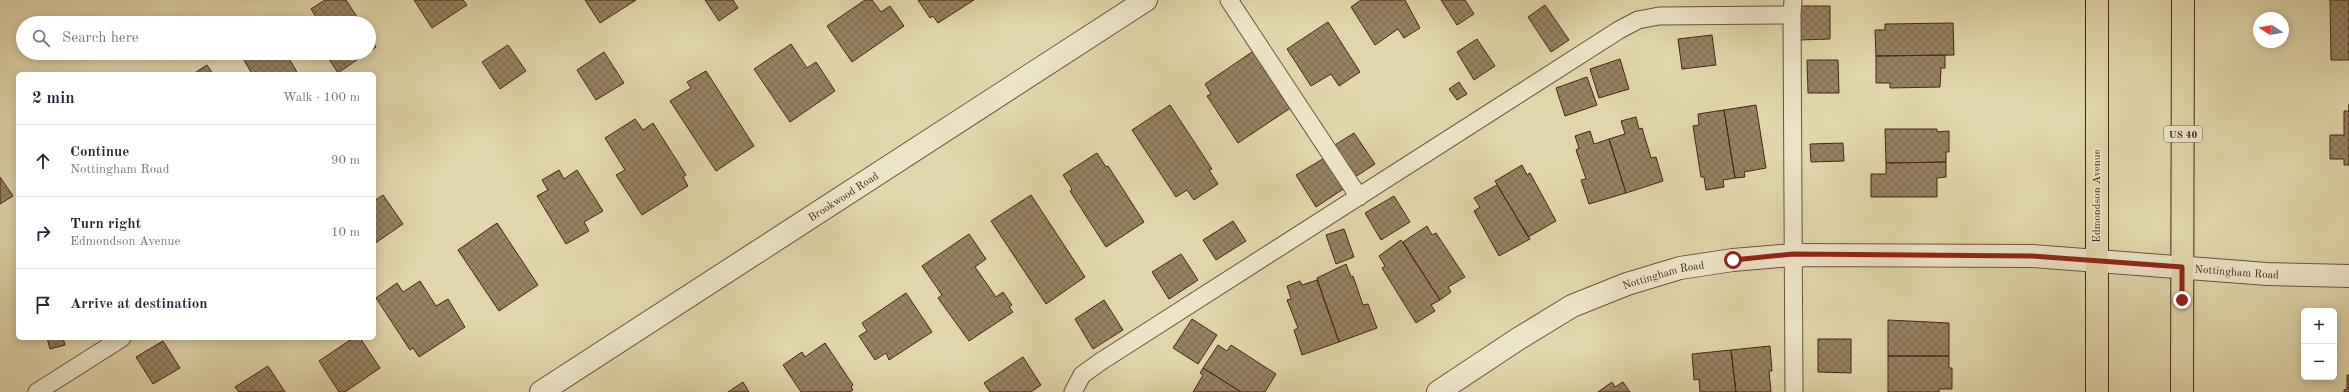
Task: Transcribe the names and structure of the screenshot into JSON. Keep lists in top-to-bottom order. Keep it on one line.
{"streets":{"main road":["US 40","Edmondson Avenue"],"street":["Brookwood Road","Nottingham Road"]},"crossings":[["US 40","Nottingham Road"],["Edmondson Avenue","Nottingham Road"]],"north":"left","page":{"search":"Search here","heading":["2 min","Walk · 100 m"],"list":[["Continue","Nottingham Road","90 m"],["Turn right","Edmondson Avenue","10 m"],"Arrive at destination"],"map_buttons":["+","−"]}}
